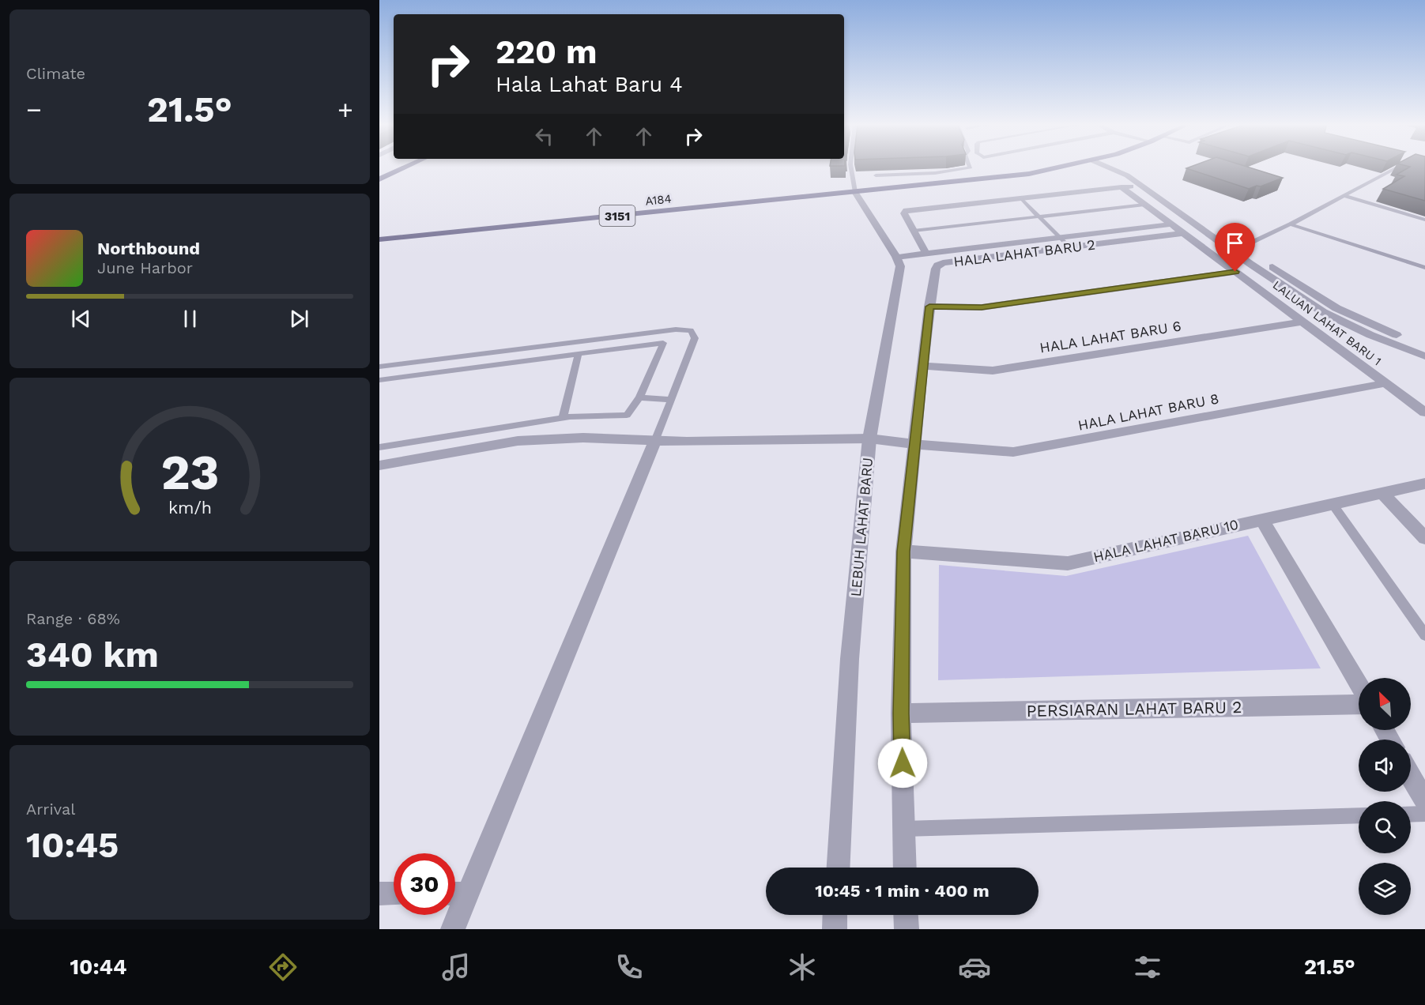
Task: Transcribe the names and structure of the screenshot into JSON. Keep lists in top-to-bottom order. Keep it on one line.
{"streets":{"main road":["A184","3151"],"street":["HALA LAHAT BARU 2","LALUAN LAHAT BARU 1","HALA LAHAT BARU 6","HALA LAHAT BARU 8","LEBUH LAHAT BARU","HALA LAHAT BARU 10","PERSIARAN LAHAT BARU 2"]},"crossings":[["A184","LEBUH LAHAT BARU"],["HALA LAHAT BARU 2","LALUAN LAHAT BARU 1"],["HALA LAHAT BARU 2","HALA LAHAT BARU 6"],["HALA LAHAT BARU 2","HALA LAHAT BARU 8"],["HALA LAHAT BARU 2","LEBUH LAHAT BARU"],["HALA LAHAT BARU 2","HALA LAHAT BARU 10"],["HALA LAHAT BARU 2","PERSIARAN LAHAT BARU 2"],["LALUAN LAHAT BARU 1","HALA LAHAT BARU 6"],["LALUAN LAHAT BARU 1","HALA LAHAT BARU 8"],["HALA LAHAT BARU 8","LEBUH LAHAT BARU"]],"north":"top left","page":{"tile":["Climate",["Range · 68%","340 km"],["Arrival","10:45"]],"turn":["220 m","Hala Lahat Baru 4"],"heat":["−","21.5°","+"],"song":["Northbound","June Harbor"],"limit":"30","trip":"10:45 · 1 min · 400 m","tabs":["10:44","21.5°"],"gauge":["23","km/h"]}}
